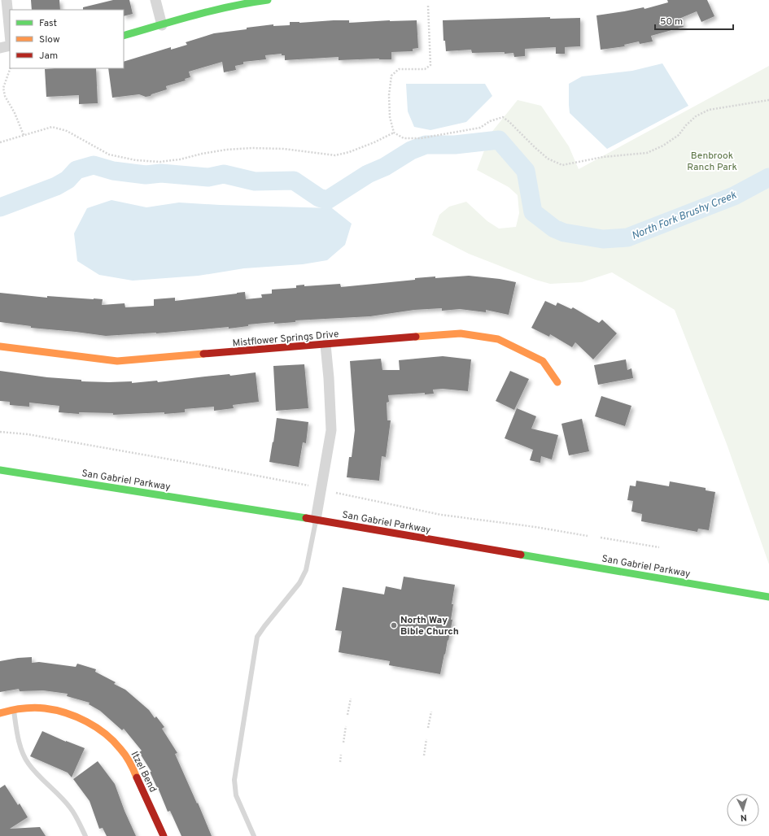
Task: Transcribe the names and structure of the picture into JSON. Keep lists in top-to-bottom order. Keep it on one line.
{"streets":{"street":["Mistflower Springs Drive","San Gabriel Parkway","Itzel Bend"]},"water":["North Fork Brushy Creek"],"parks":["Benbrook Ranch Park"],"places":["North Way Bible Church"],"legend":["Fast","Slow","Jam"],"scale_bar":"50 m","north":"bottom"}
